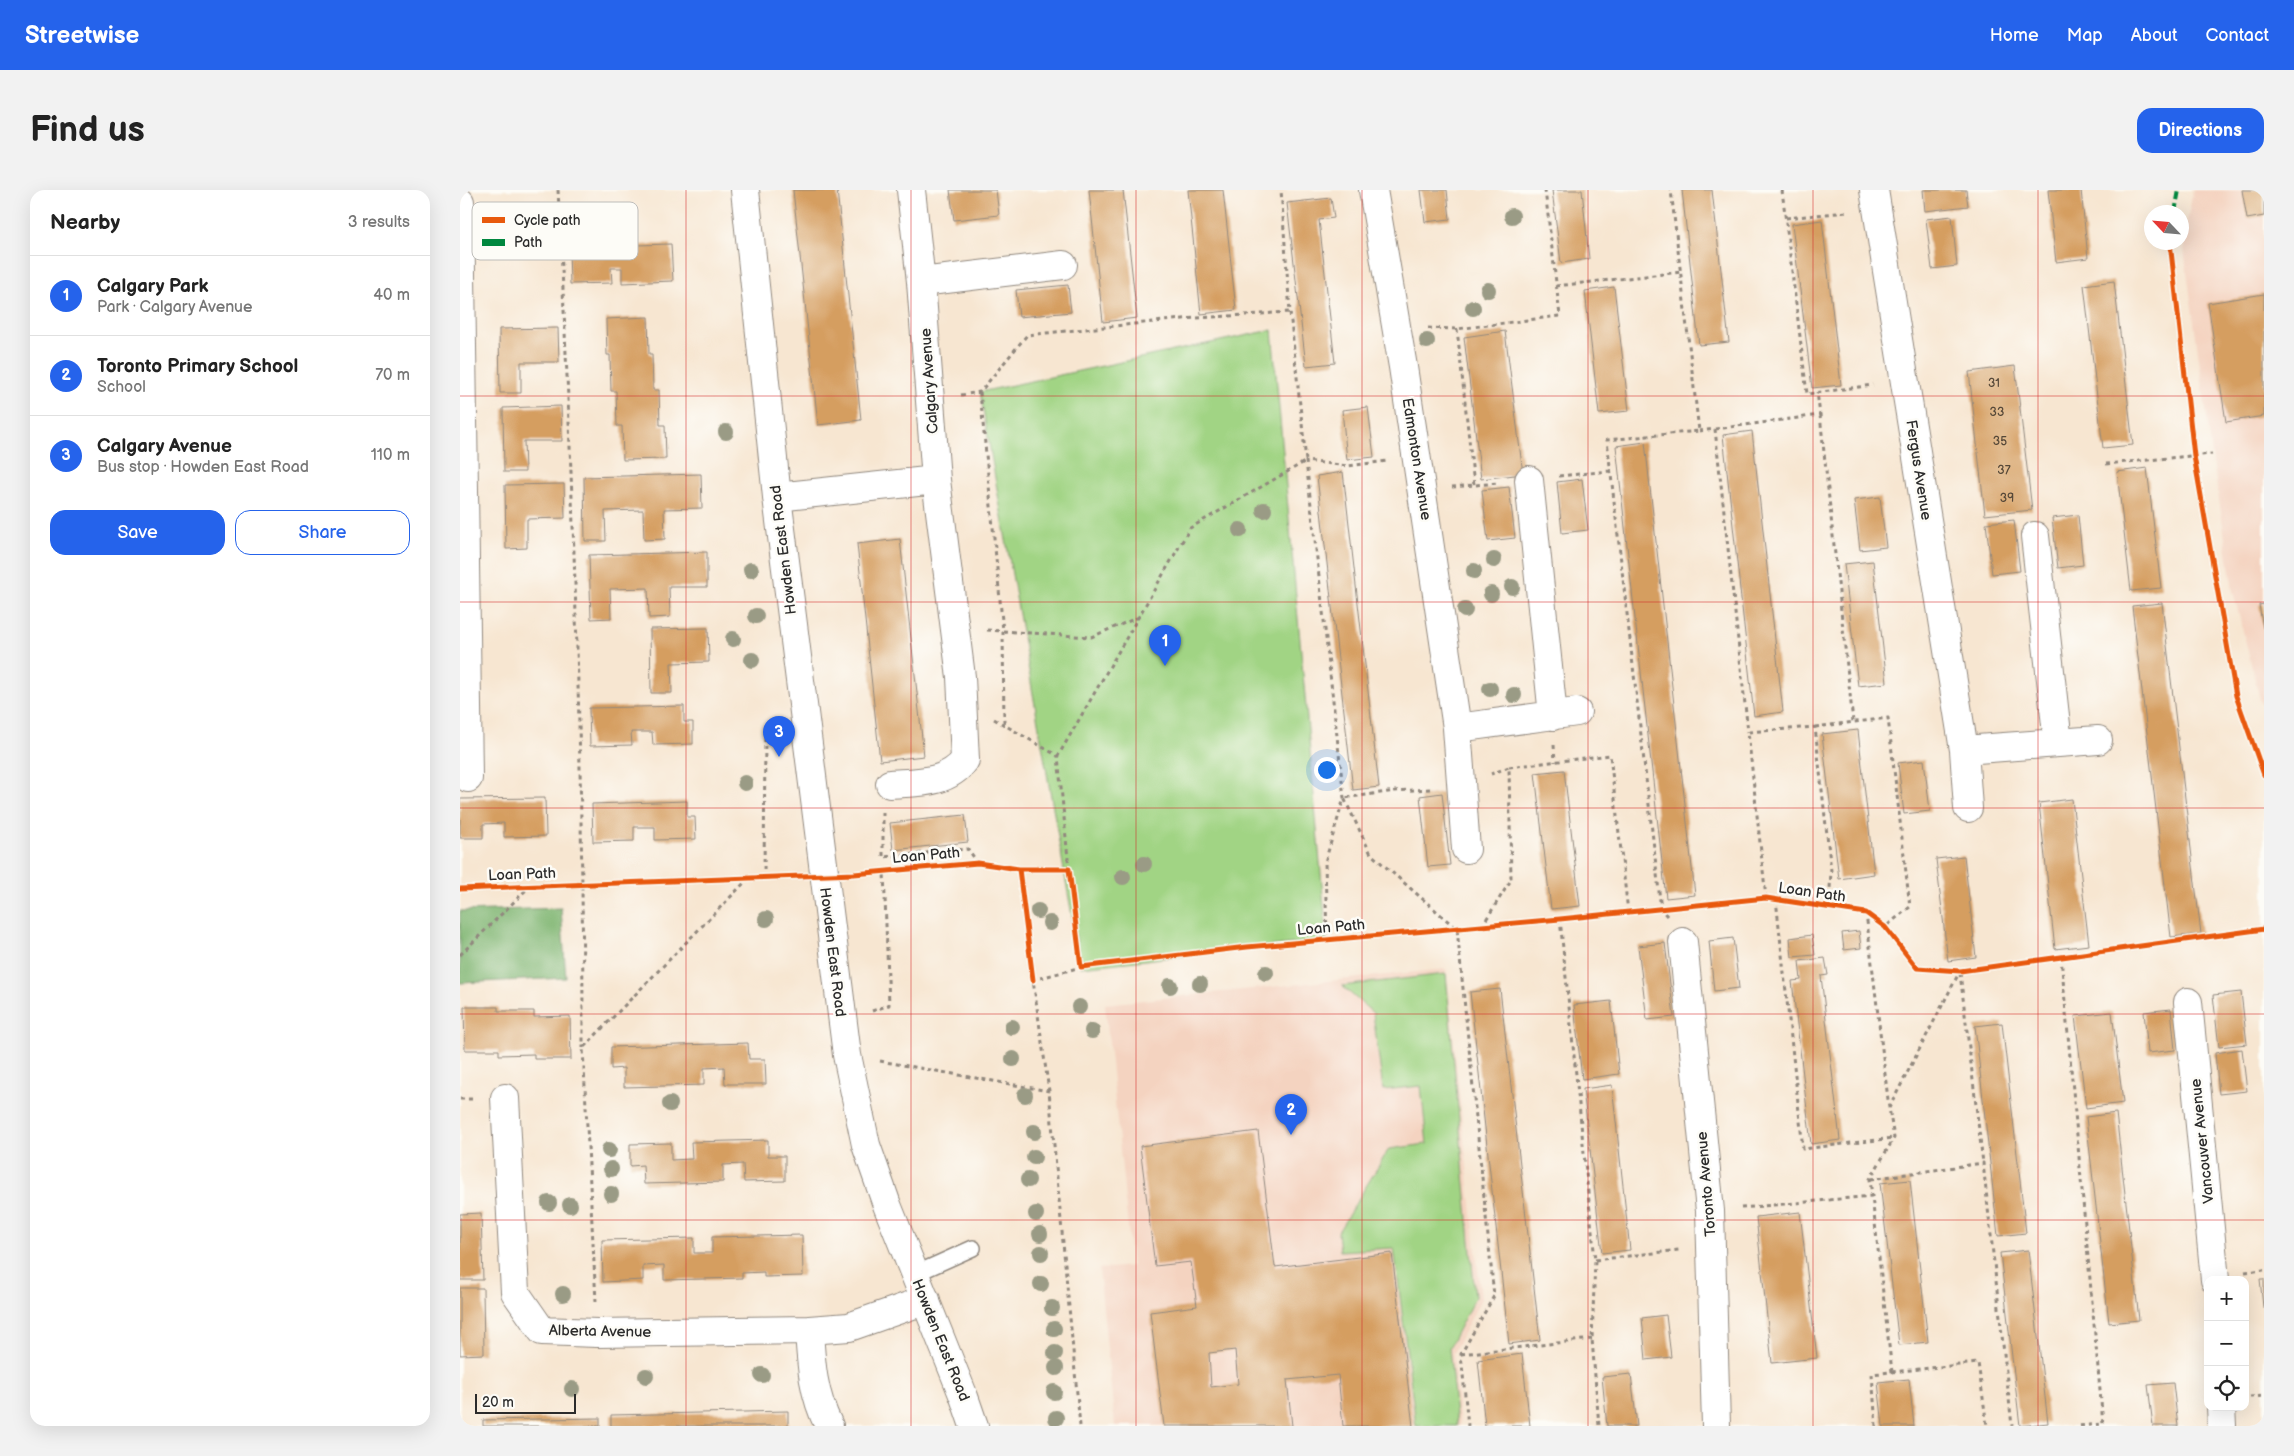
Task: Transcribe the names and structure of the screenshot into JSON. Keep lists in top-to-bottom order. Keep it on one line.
{"streets":{"street":["Calgary Avenue","Edmonton Avenue","Fergus Avenue","Howden East Road","Vancouver Avenue","Toronto Avenue","Alberta Avenue"],"cycle path":["Loan Path"]},"crossings":[["Howden East Road","Alberta Avenue"]],"house_numbers":["31","33","35","37","39"],"legend":["Cycle path","Path"],"scale_bar":"20 m","north":"top left","page":{"header":"Streetwise","nav":["Home","Map","About","Contact"],"buttons":["Directions",["Save","Share"]],"title":"Find us","heading":["Nearby","3 results"],"list":[{"mark":"1","name":"Calgary Park","note":"Park · Calgary Avenue","value":"40 m"},{"mark":"2","name":"Toronto Primary School","note":"School","value":"70 m"},{"mark":"3","name":"Calgary Avenue","note":"Bus stop · Howden East Road","value":"110 m"}],"pins":["1","3","2"],"map_buttons":["+","−"],"scale":"20 m"}}
